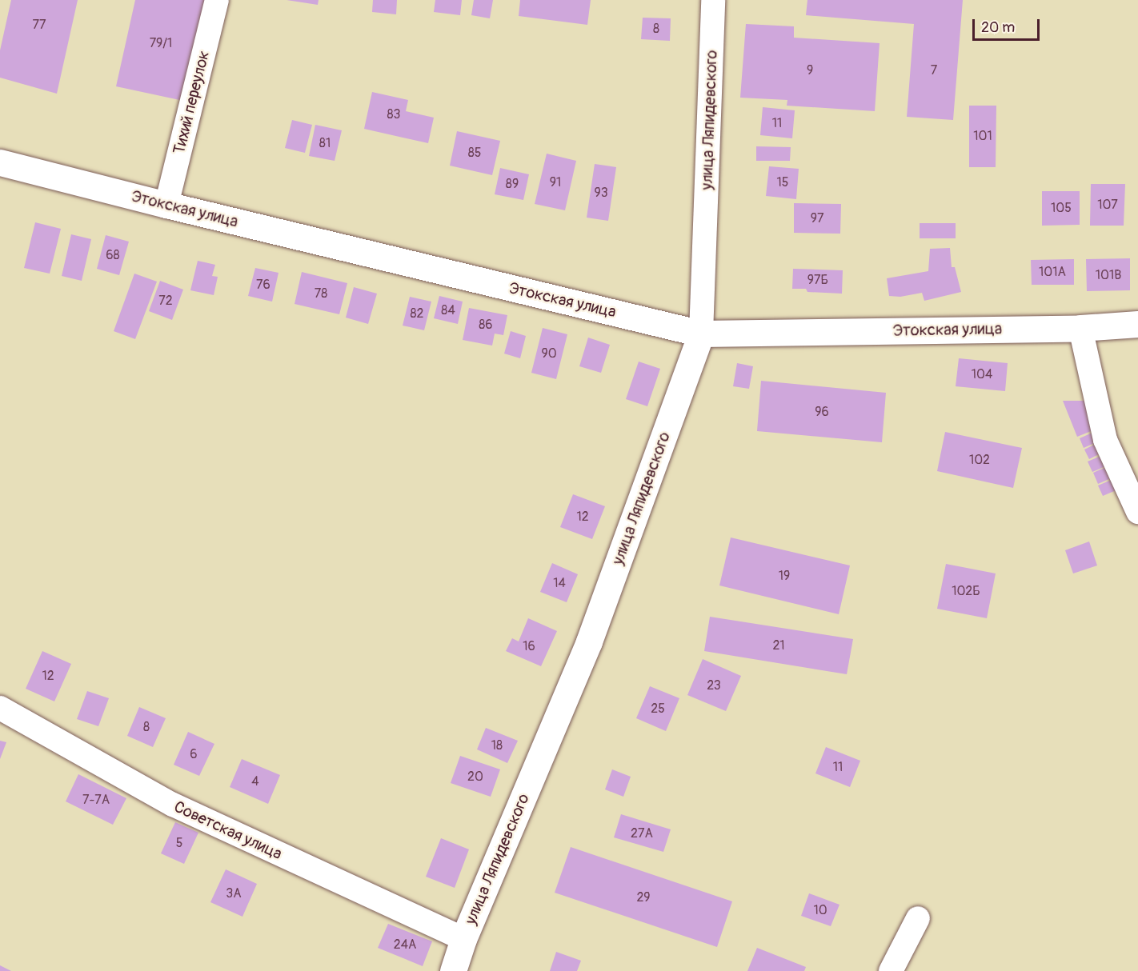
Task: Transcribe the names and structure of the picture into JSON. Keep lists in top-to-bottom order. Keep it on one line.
{"streets":{"main road":["улица Ляпидевского","Этокская улица"],"street":["Тихий переулок","Советская улица"]},"crossings":[["Тихий переулок","Этокская улица"],["улица Ляпидевского","Этокская улица"],["улица Ляпидевского","Советская улица"]],"house_numbers":["77","8","79/1","9","7","83","11","101","81","85","91","15","89","93","107","105","97","68","101А","101В","97Б","76","78","72","84","82","86","90","104","96","102","12","19","14","102Б","21","16","12","23","25","8","18","6","11","20","4","7-7А","27А","5","3А","29","10","24А"],"scale_bar":"20 m"}
